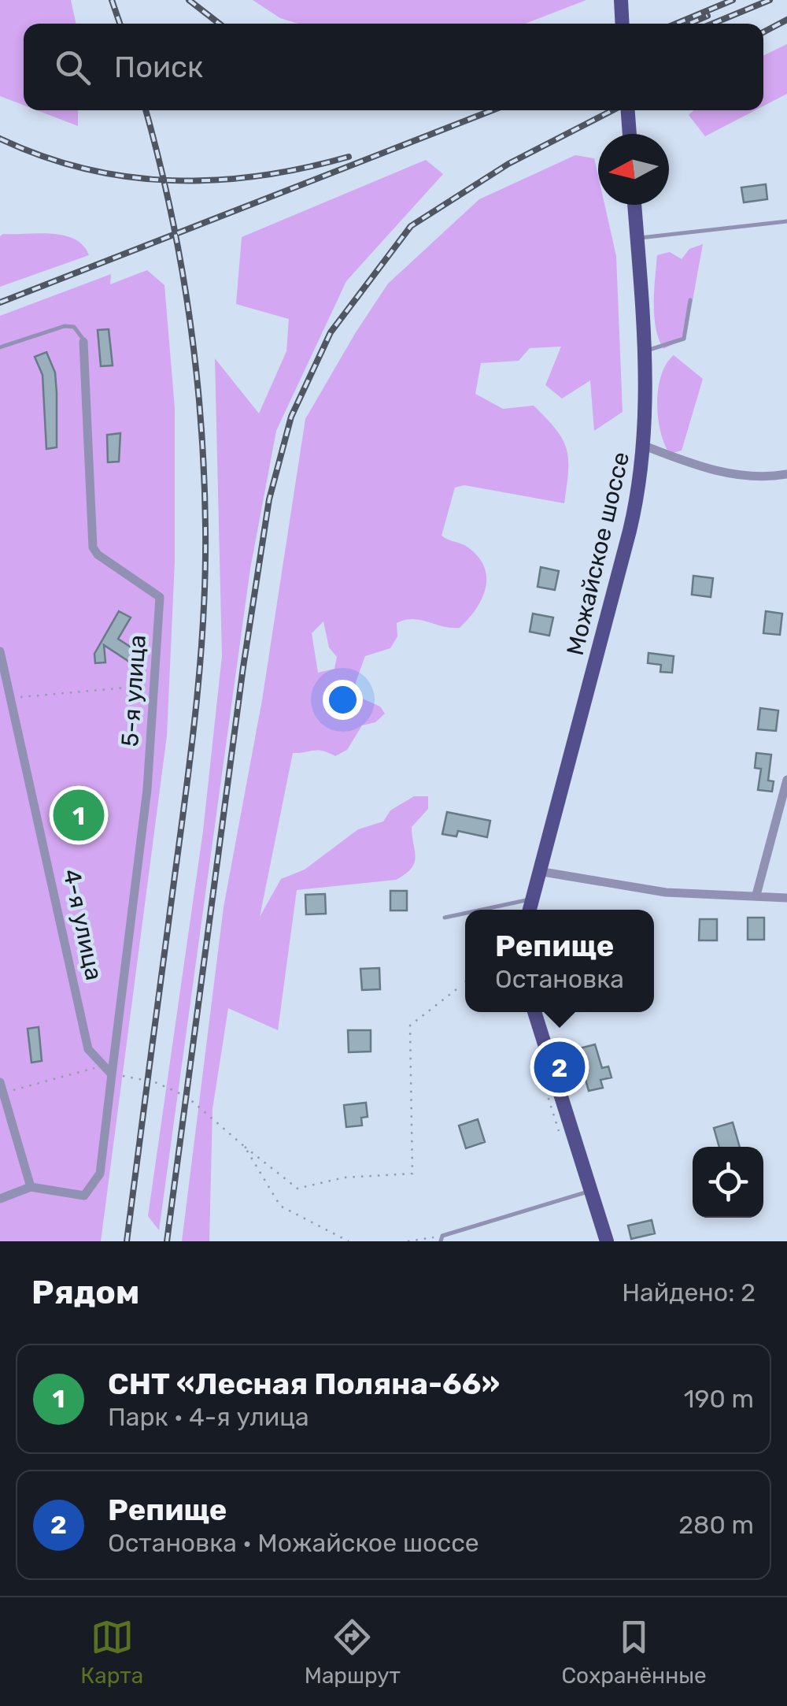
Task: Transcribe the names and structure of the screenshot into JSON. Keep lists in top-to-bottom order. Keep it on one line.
{"streets":{"main road":["Можайское шоссе"],"street":["5-я улица","4-я улица"]},"crossings":[["5-я улица","4-я улица"]],"north":"left","page":{"search":"Поиск","pins":["1","2"],"popup":["Репище","Остановка"],"heading":["Рядом","Найдено: 2"],"list":[{"mark":"1","name":"СНТ «Лесная Поляна-66»","note":"Парк · 4-я улица","value":"190 m"},{"mark":"2","name":"Репище","note":"Остановка · Можайское шоссе","value":"280 m"}],"nav":["Карта","Маршрут","Сохранённые"]}}
